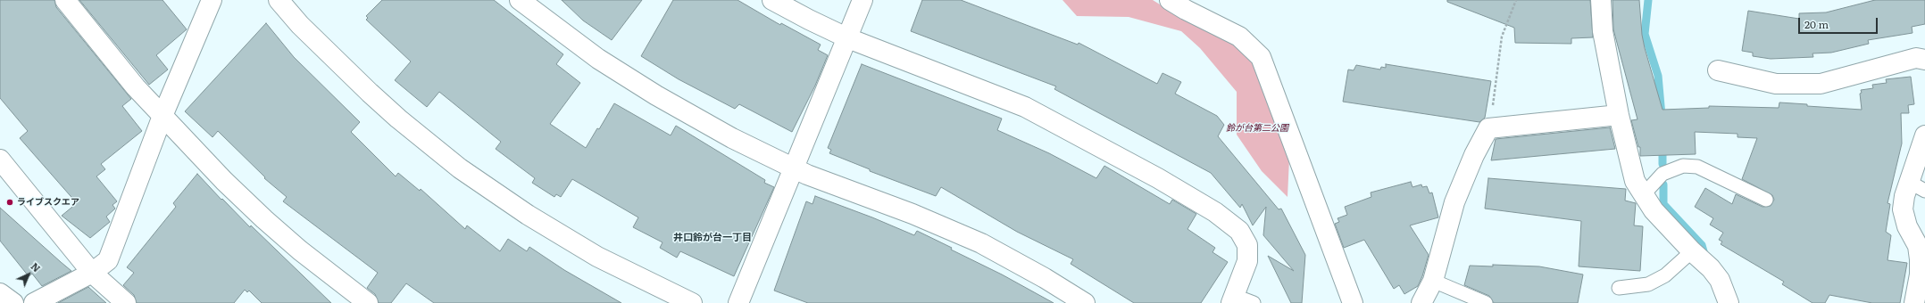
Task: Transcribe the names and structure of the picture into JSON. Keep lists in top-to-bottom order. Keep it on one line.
{"districts":["井口鈴が台一丁目"],"parks":["鈴が台第二公園"],"places":["ライブスクエア"],"scale_bar":"20 m","north":"top right"}
